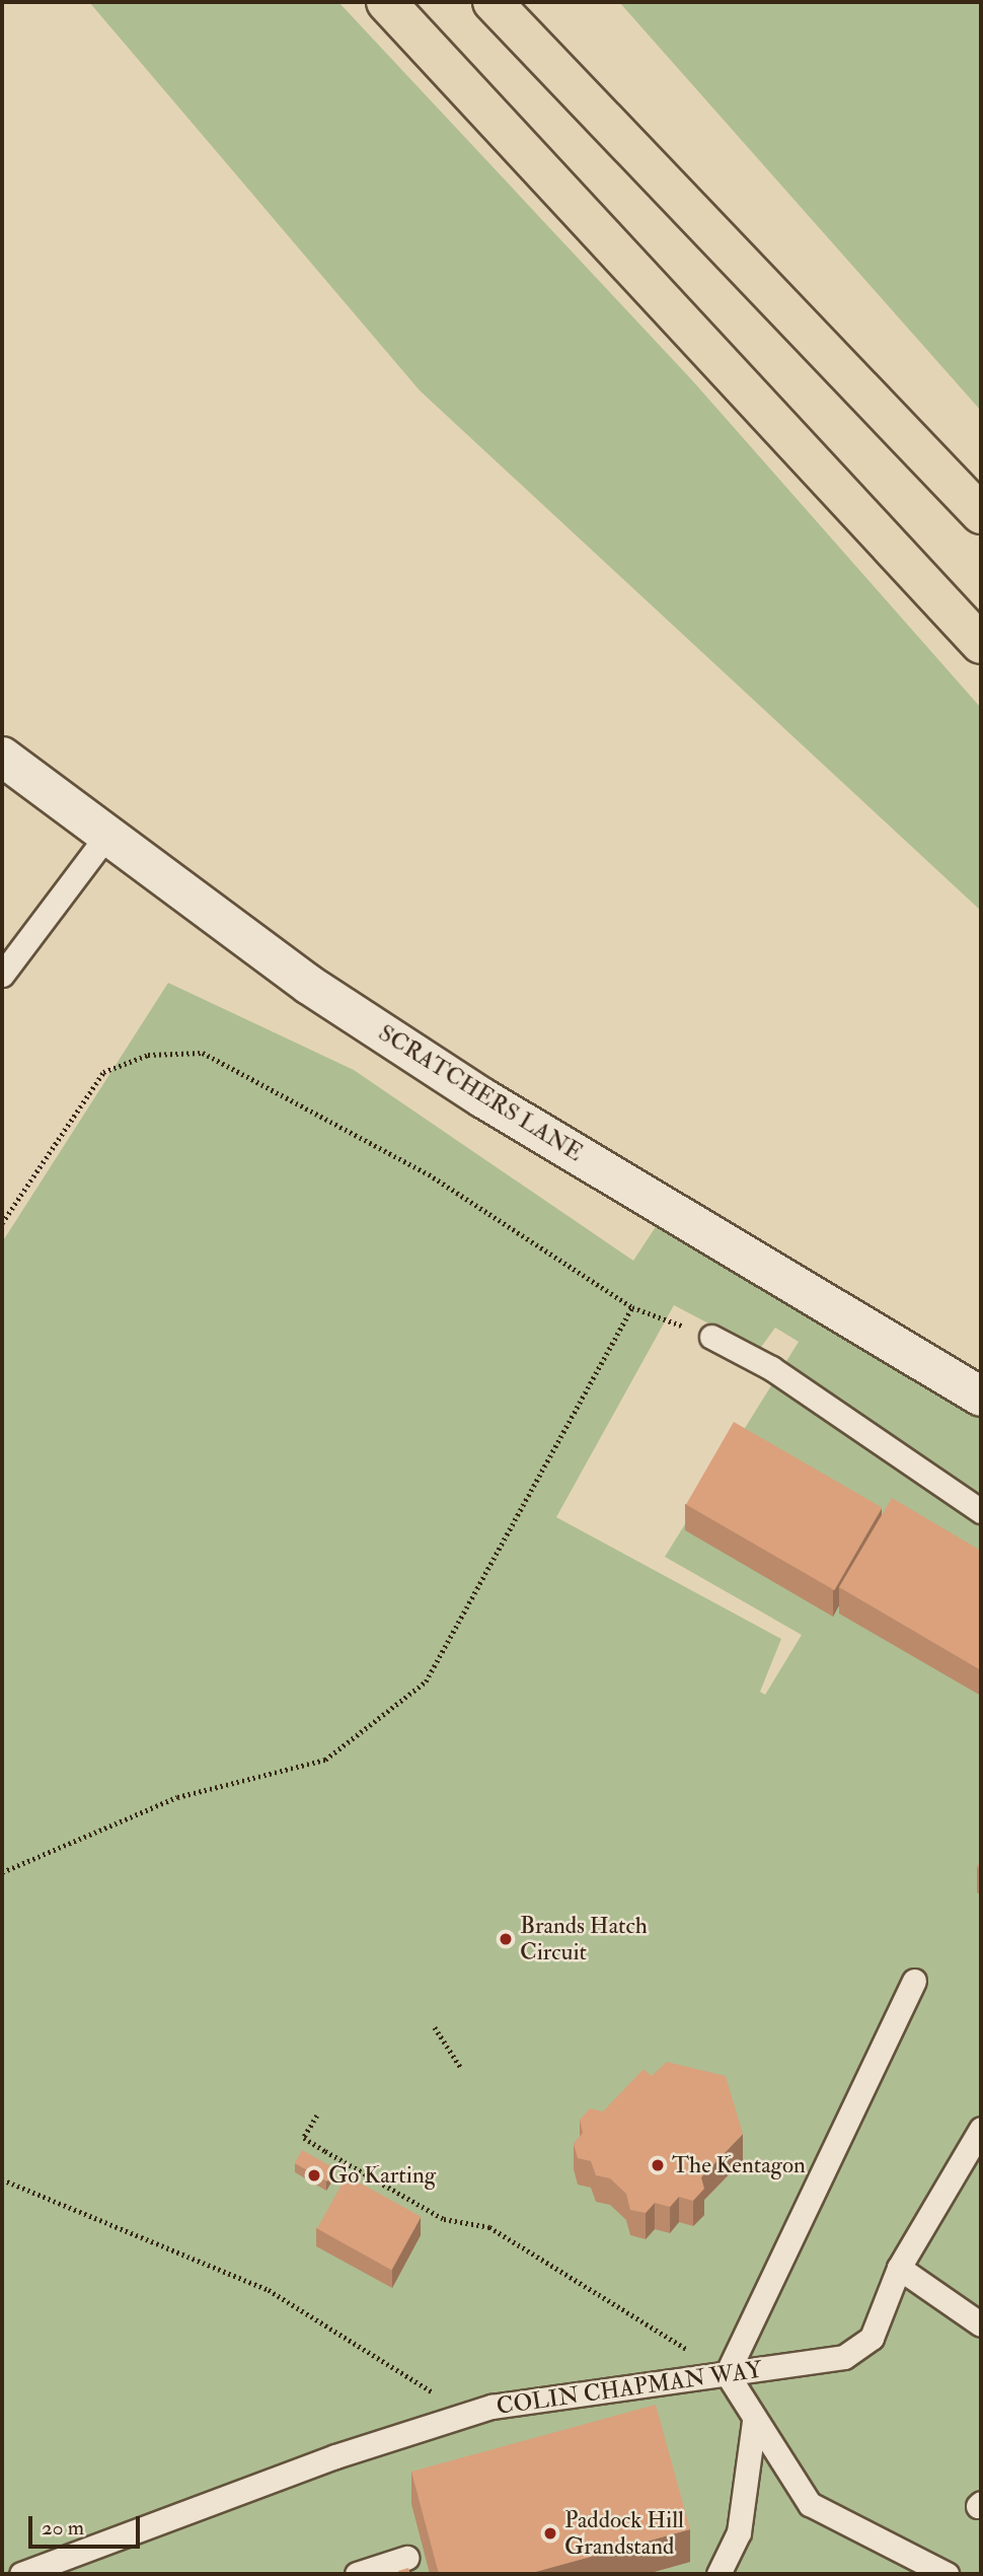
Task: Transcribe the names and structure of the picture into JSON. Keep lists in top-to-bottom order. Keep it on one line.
{"streets":{"street":["SCRATCHERS LANE"],"lane":["COLIN CHAPMAN WAY"]},"places":["Brands Hatch Circuit","The Kentagon","Go Karting","Paddock Hill Grandstand"],"scale_bar":"20 m"}
